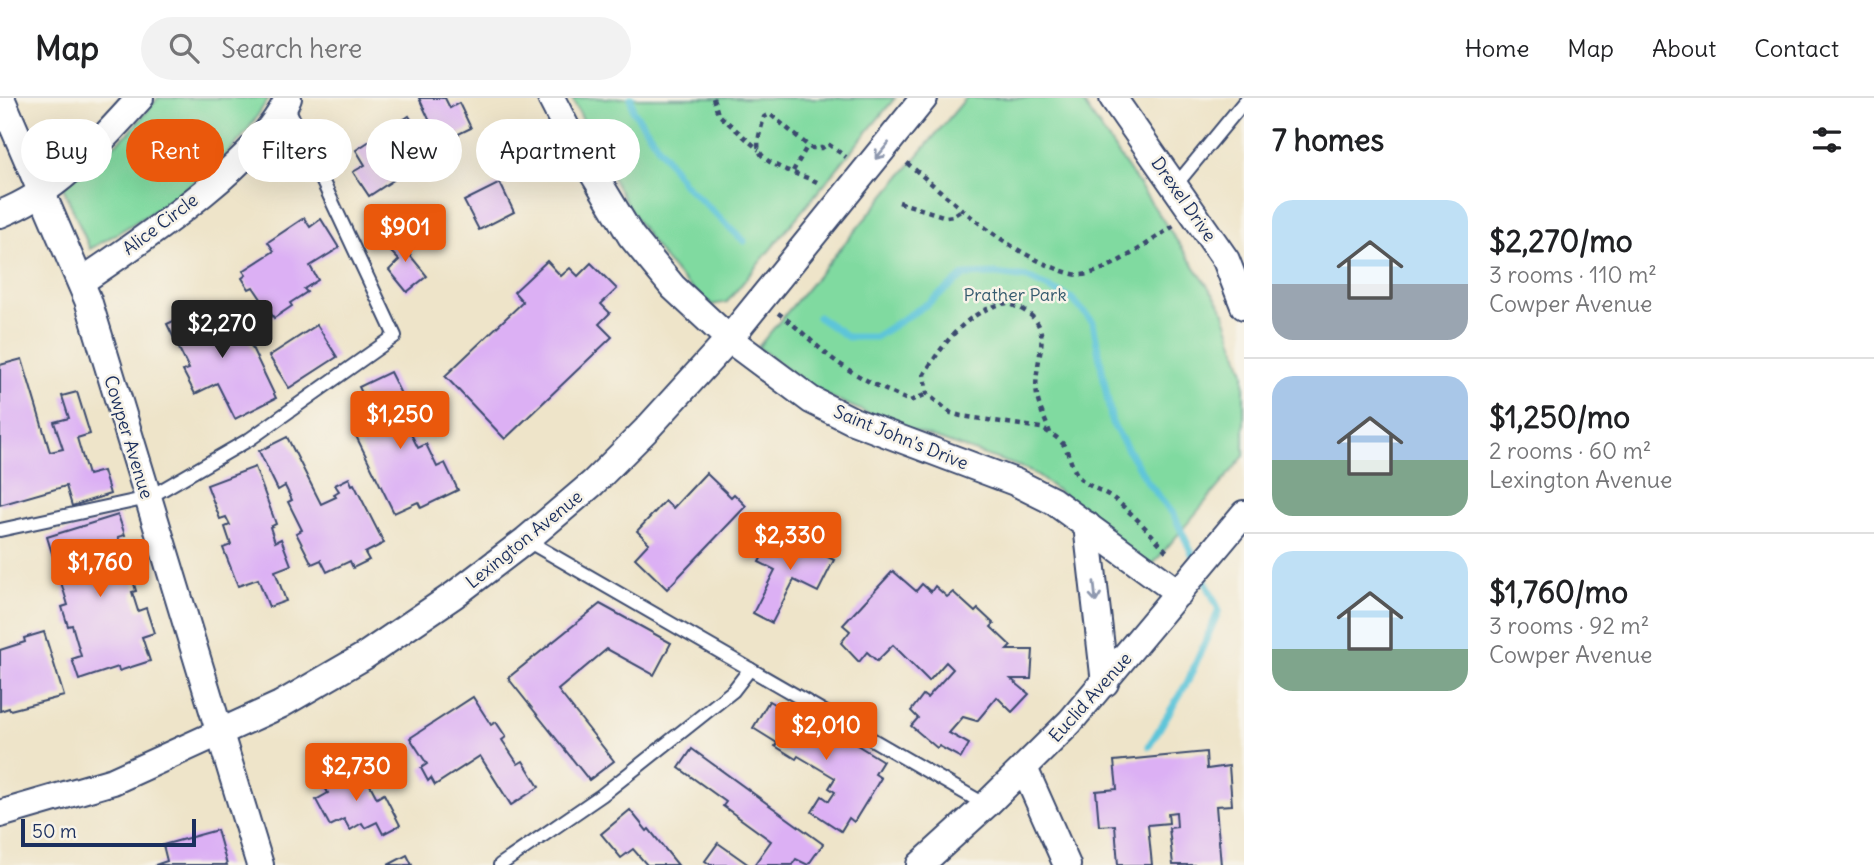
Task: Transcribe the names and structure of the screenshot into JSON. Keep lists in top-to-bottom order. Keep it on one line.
{"streets":{"street":["Drexel Drive","Alice Circle","Cowper Avenue","Saint John's Drive","Lexington Avenue","Euclid Avenue"]},"crossings":[["Alice Circle","Cowper Avenue"],["Cowper Avenue","Lexington Avenue"],["Saint John's Drive","Lexington Avenue"],["Saint John's Drive","Euclid Avenue"]],"parks":["Prather Park"],"scale_bar":"50 m","page":{"header":"Map","search":"Search here","nav":["Home","Map","About","Contact"],"heading":"7 homes","chip":["Buy","Rent","Filters","New","Apartment"],"list":[{"name":"$2,270/mo","note":"3 rooms · 110 m² · Cowper Avenue"},{"name":"$1,250/mo","note":"2 rooms · 60 m² · Lexington Avenue"},{"name":"$1,760/mo","note":"3 rooms · 92 m² · Cowper Avenue"}],"price":["$901","$2,270","$1,250","$2,330","$1,760","$2,010","$2,730"],"scale":"50 m"}}
